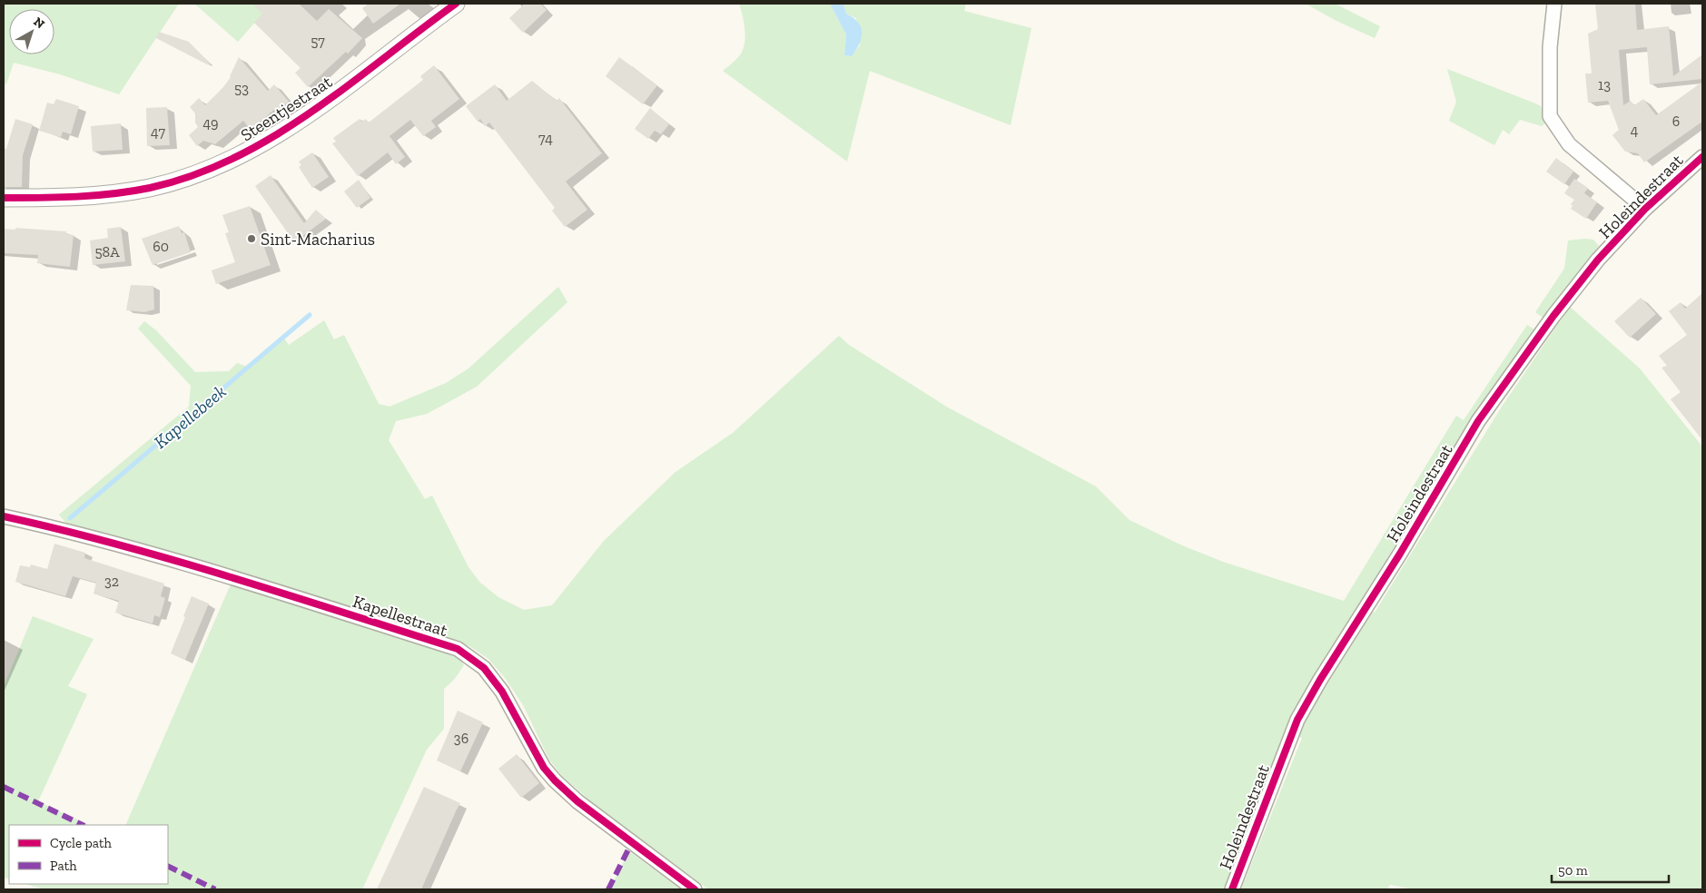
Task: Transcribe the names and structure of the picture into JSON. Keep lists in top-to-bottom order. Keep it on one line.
{"streets":{"street":["Steentjestraat","Holeindestraat","Kapellestraat"]},"water":["Kapellebeek"],"places":["Sint-Macharius"],"house_numbers":["57","13","53","6","49","4","47","74","60","58A","32","36"],"legend":["Cycle path","Path"],"scale_bar":"50 m","north":"top right"}
